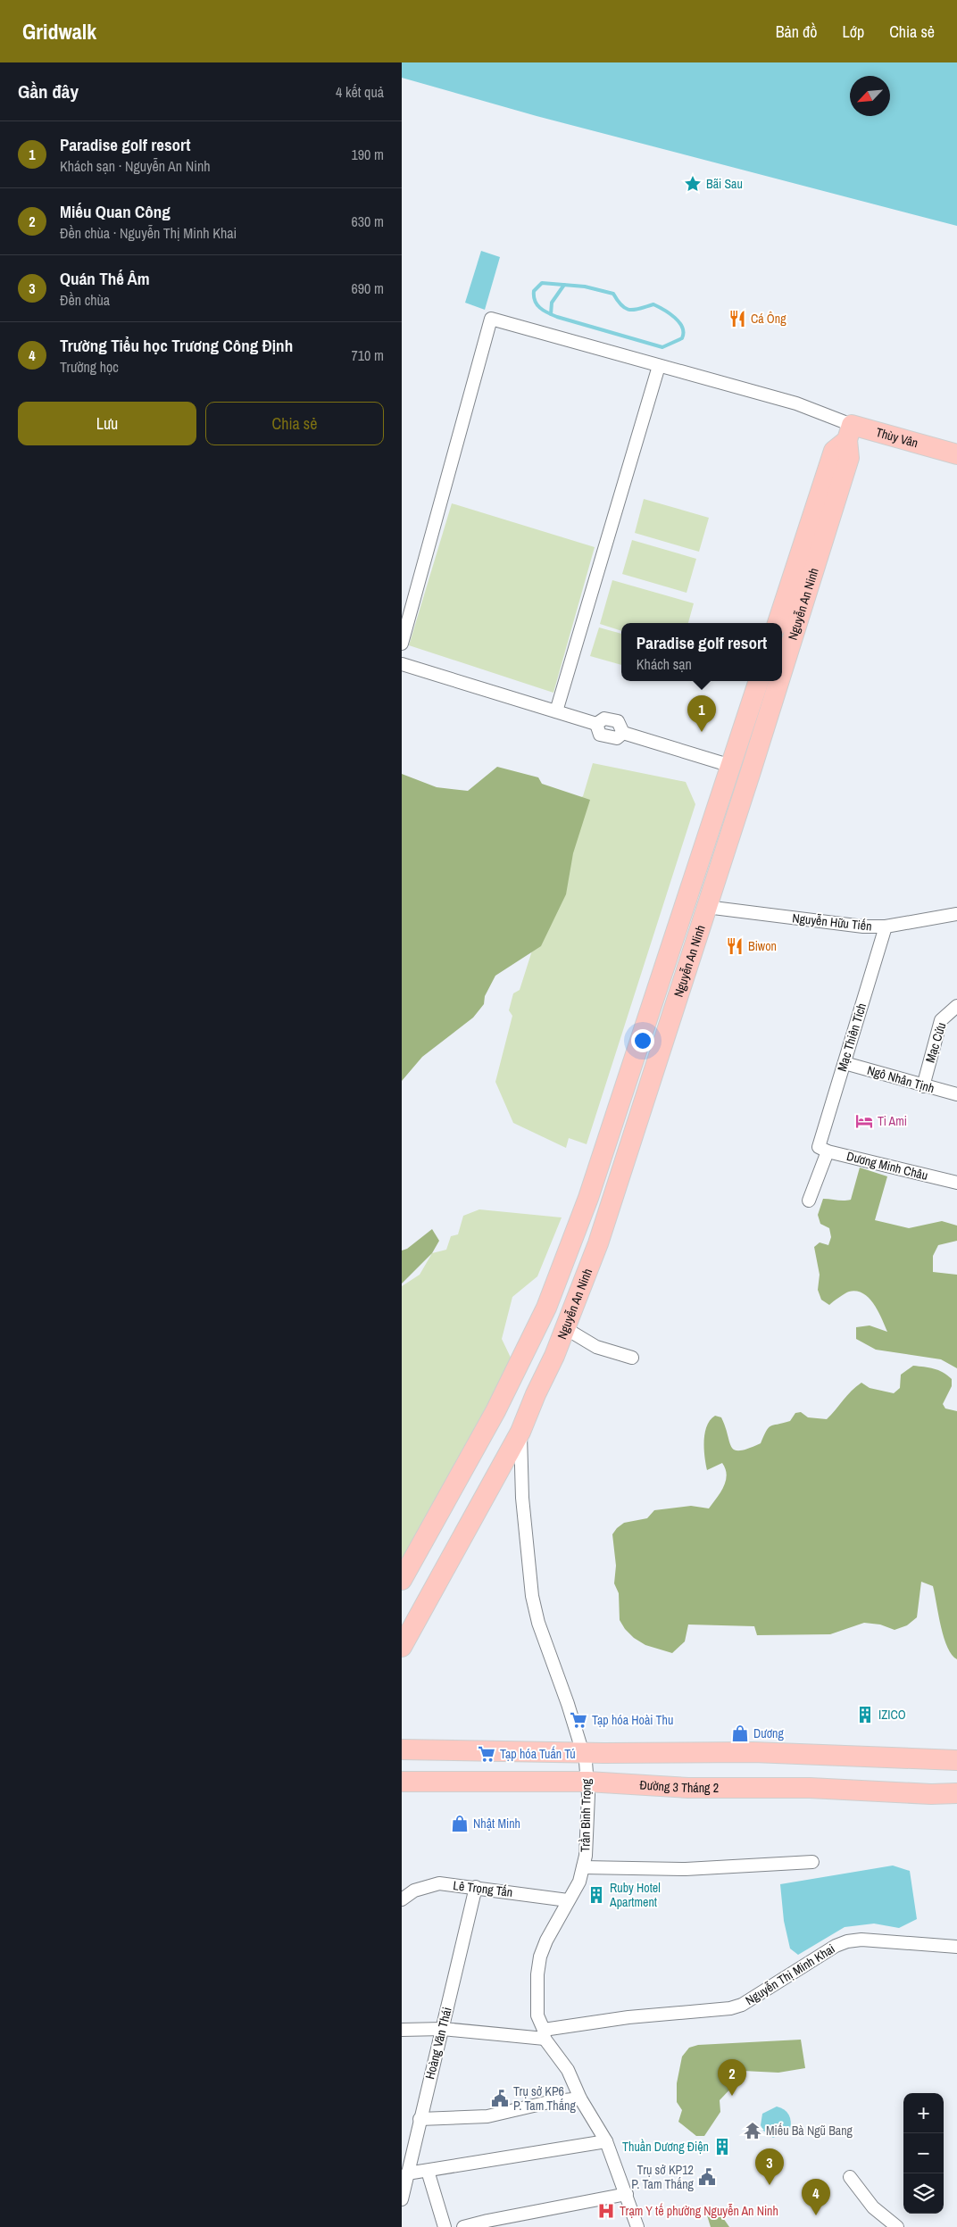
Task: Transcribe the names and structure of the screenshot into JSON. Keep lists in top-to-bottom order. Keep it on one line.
{"streets":{"main road":["Thùy Vân","Nguyễn An Ninh","Đường 3 Tháng 2"],"street":["Nguyễn Hữu Tiến","Mạc Thiên Tích","Mạc Cửu","Ngô Nhân Tịnh","Dương Minh Châu","Trần Bình Trọng","Lê Trọng Tấn","Nguyễn Thị Minh Khai","Hoàng Văn Thái"]},"crossings":[["Thùy Vân","Nguyễn An Ninh"],["Nguyễn An Ninh","Nguyễn Hữu Tiến"],["Nguyễn An Ninh","Trần Bình Trọng"],["Nguyễn Hữu Tiến","Mạc Thiên Tích"],["Mạc Thiên Tích","Ngô Nhân Tịnh"],["Mạc Thiên Tích","Dương Minh Châu"],["Mạc Cửu","Ngô Nhân Tịnh"],["Đường 3 Tháng 2","Trần Bình Trọng"],["Trần Bình Trọng","Lê Trọng Tấn"],["Trần Bình Trọng","Nguyễn Thị Minh Khai"],["Lê Trọng Tấn","Hoàng Văn Thái"],["Nguyễn Thị Minh Khai","Hoàng Văn Thái"]],"places":{"place":["Bãi Sau"],"restaurant":["Cá Ông","Biwon"],"hotel":["Ti Ami"],"building":["IZICO","Ruby Hotel Apartment","Thuần Dương Điện"],"supermarket":["Tạp hóa Hoài Thu","Tạp hóa Tuấn Tú"],"shop":["Dương","Nhật Minh"],"public building":["Trụ sở KP6 P. Tam Thắng","Trụ sở KP12 P. Tam Thắng"],"temple":["Miếu Bà Ngũ Bang"],"hospital":["Trạm Y tế phường Nguyễn An Ninh"]},"north":"bottom left","page":{"header":"Gridwalk","nav":["Bản đồ","Lớp","Chia sẻ"],"heading":["Gần đây","4 kết quả"],"list":[{"mark":"1","name":"Paradise golf resort","note":"Khách sạn · Nguyễn An Ninh","value":"190 m"},{"mark":"2","name":"Miếu Quan Công","note":"Đền chùa · Nguyễn Thị Minh Khai","value":"630 m"},{"mark":"3","name":"Quán Thế Âm","note":"Đền chùa","value":"690 m"},{"mark":"4","name":"Trường Tiểu học Trương Công Định","note":"Trường học","value":"710 m"}],"buttons":["Lưu","Chia sẻ"],"popup":["Paradise golf resort","Khách sạn"],"pins":["1","2","3","4"],"map_buttons":["+","−"]}}
